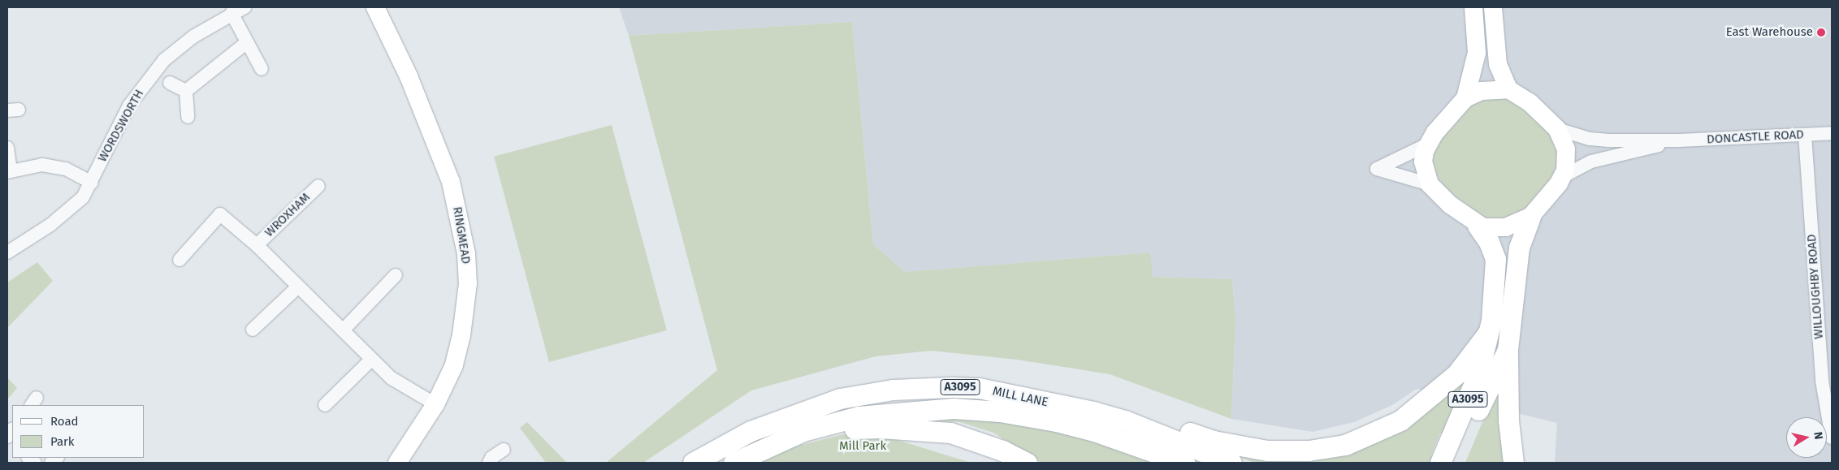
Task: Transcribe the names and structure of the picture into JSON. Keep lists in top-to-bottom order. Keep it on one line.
{"streets":{"main road":["A3095","MILL LANE"],"street":["WORDSWORTH","DONCASTLE ROAD","WROXHAM","RINGMEAD","WILLOUGHBY ROAD"]},"crossings":[["DONCASTLE ROAD","WILLOUGHBY ROAD"],["DONCASTLE ROAD","A3095"],["WROXHAM","RINGMEAD"],["A3095","MILL LANE"]],"parks":["Mill Park"],"places":["East Warehouse"],"legend":["Road","Park"],"north":"right"}
